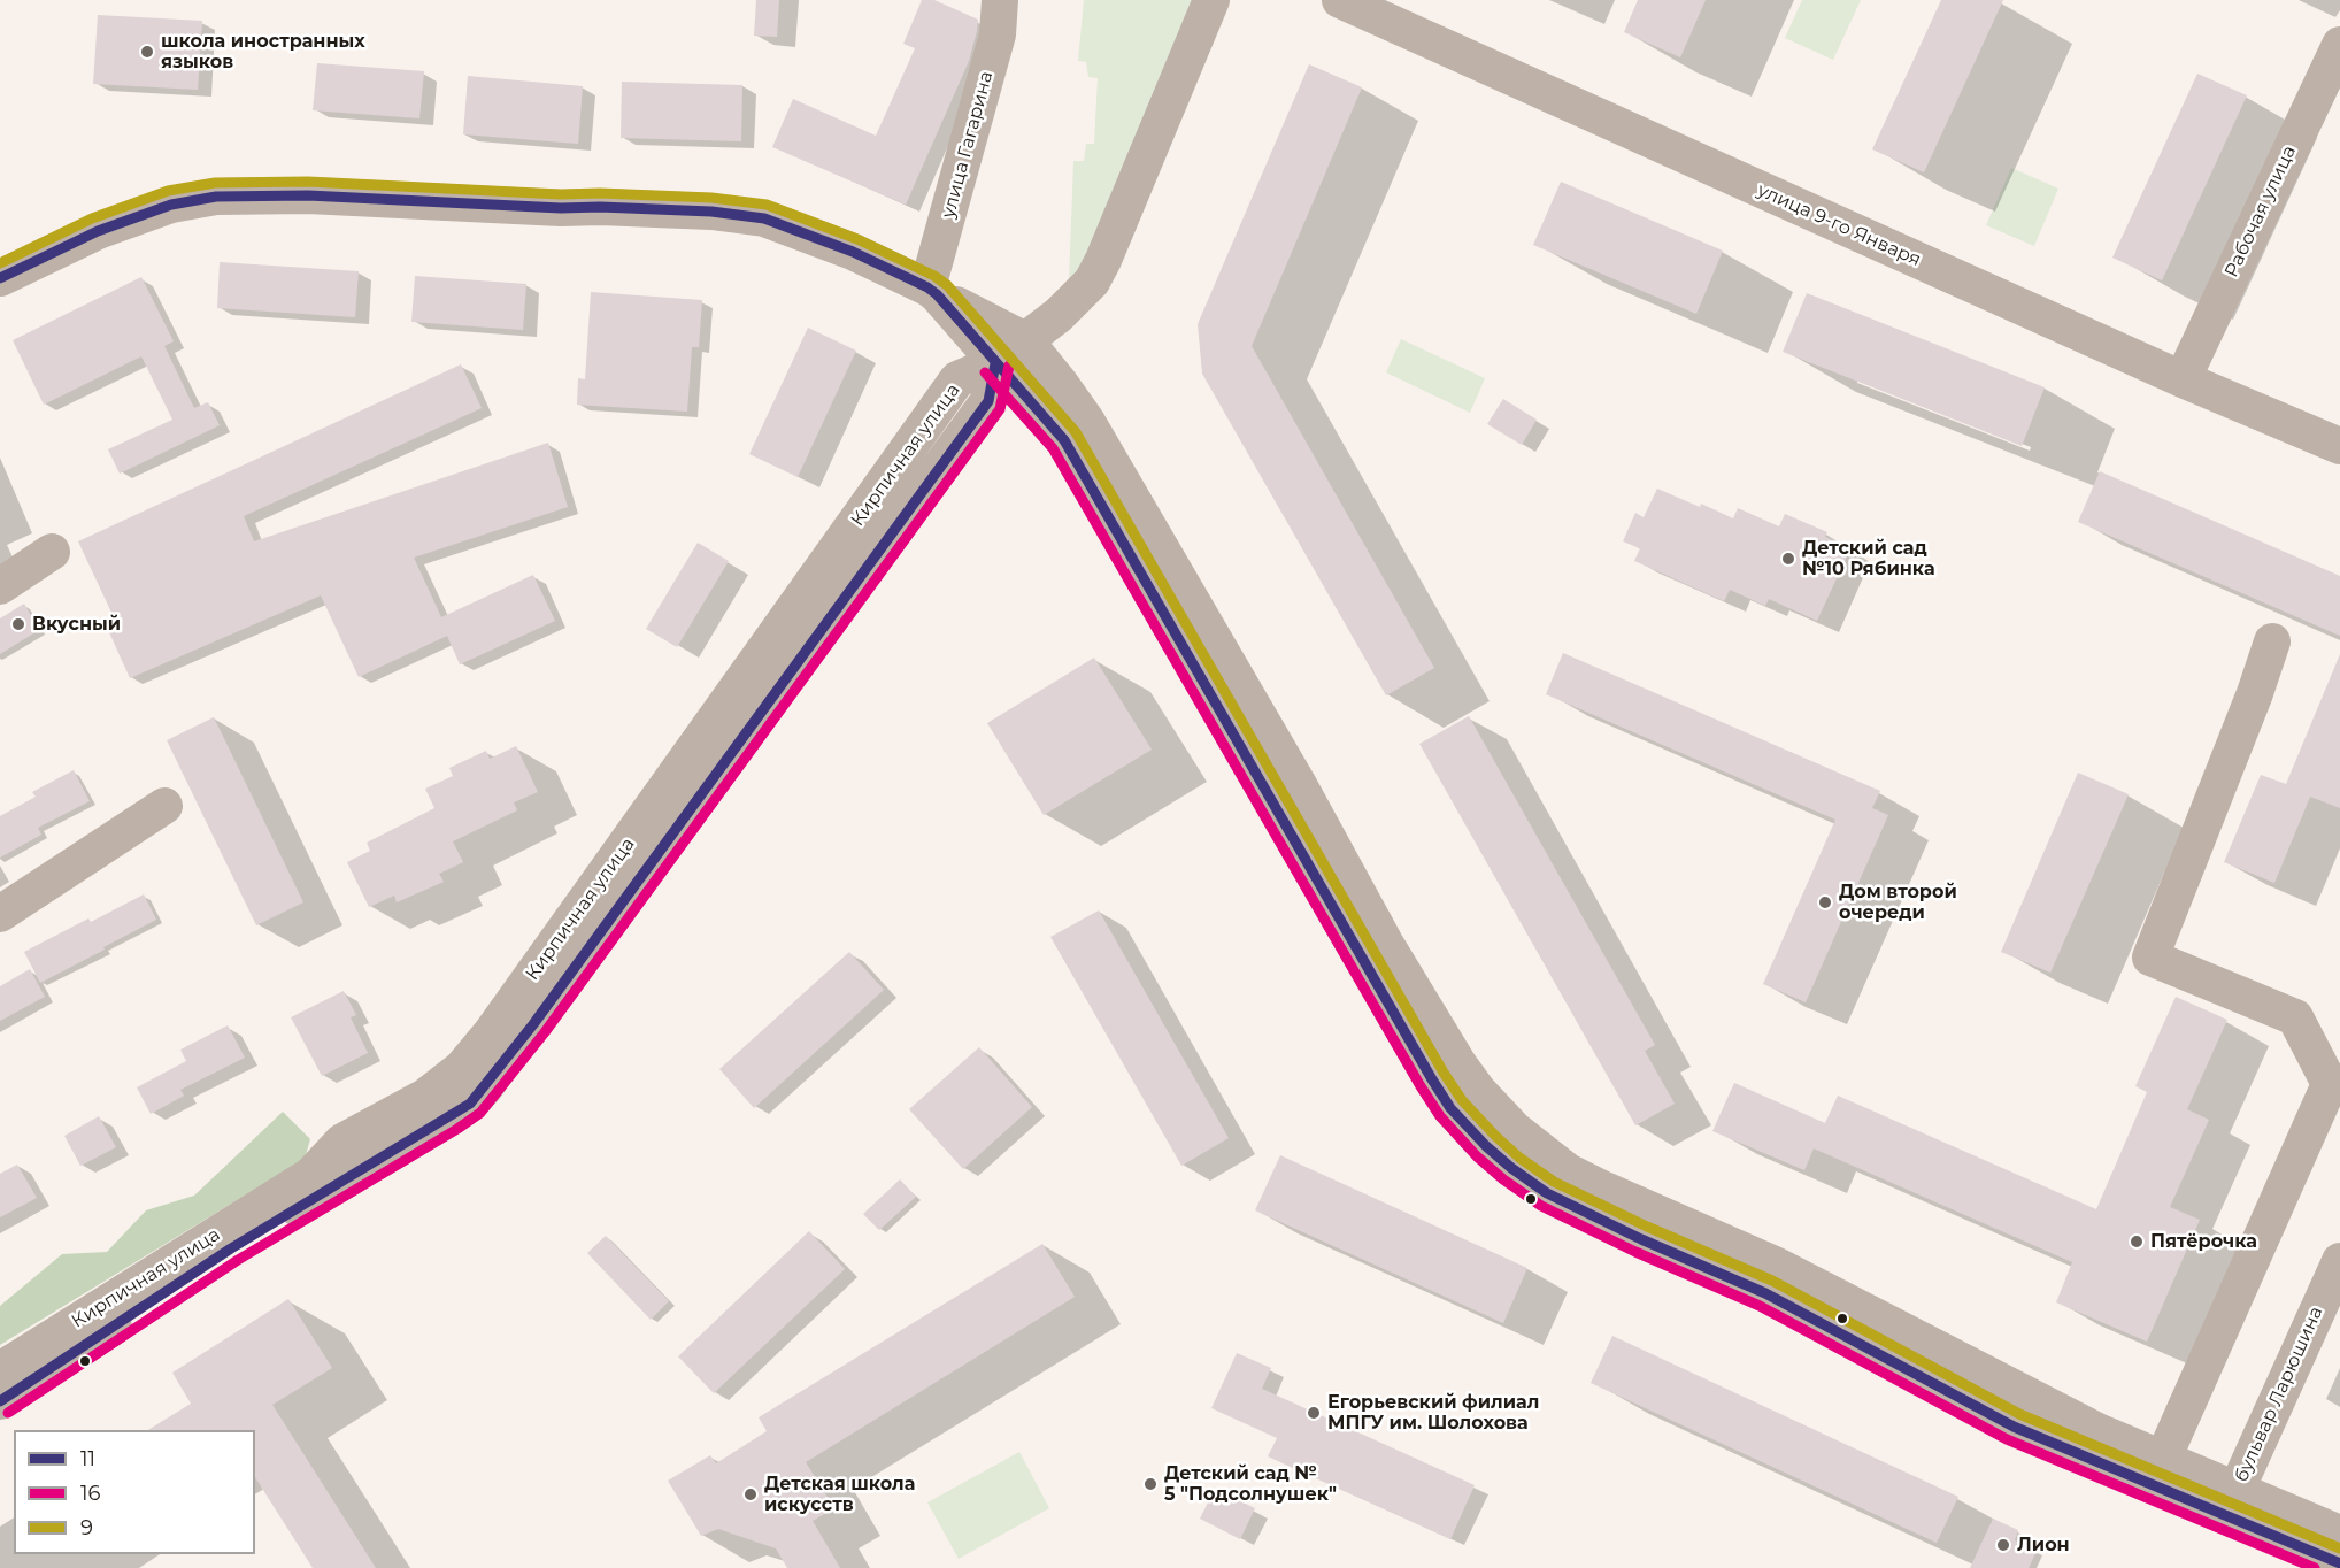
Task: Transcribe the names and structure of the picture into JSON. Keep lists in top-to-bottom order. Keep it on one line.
{"streets":{"street":["улица Гагарина","Рабочая улица","улица 9-го Января","Кирпичная улица","бульвар Ларюшина"]},"crossings":[["Рабочая улица","улица 9-го Января"]],"places":["школа иностранных языков","Детский сад №10 Рябинка","Вкусный","Дом второй очереди","Пятёрочка","Егорьевский филиал МПГУ им. Шолохова","Детский сад № 5 \"Подсолнушек\"","Детская школа искусств","Лион"],"lines":["transit line 9","transit line 11","transit line 16"],"legend":["11","16","9"]}
